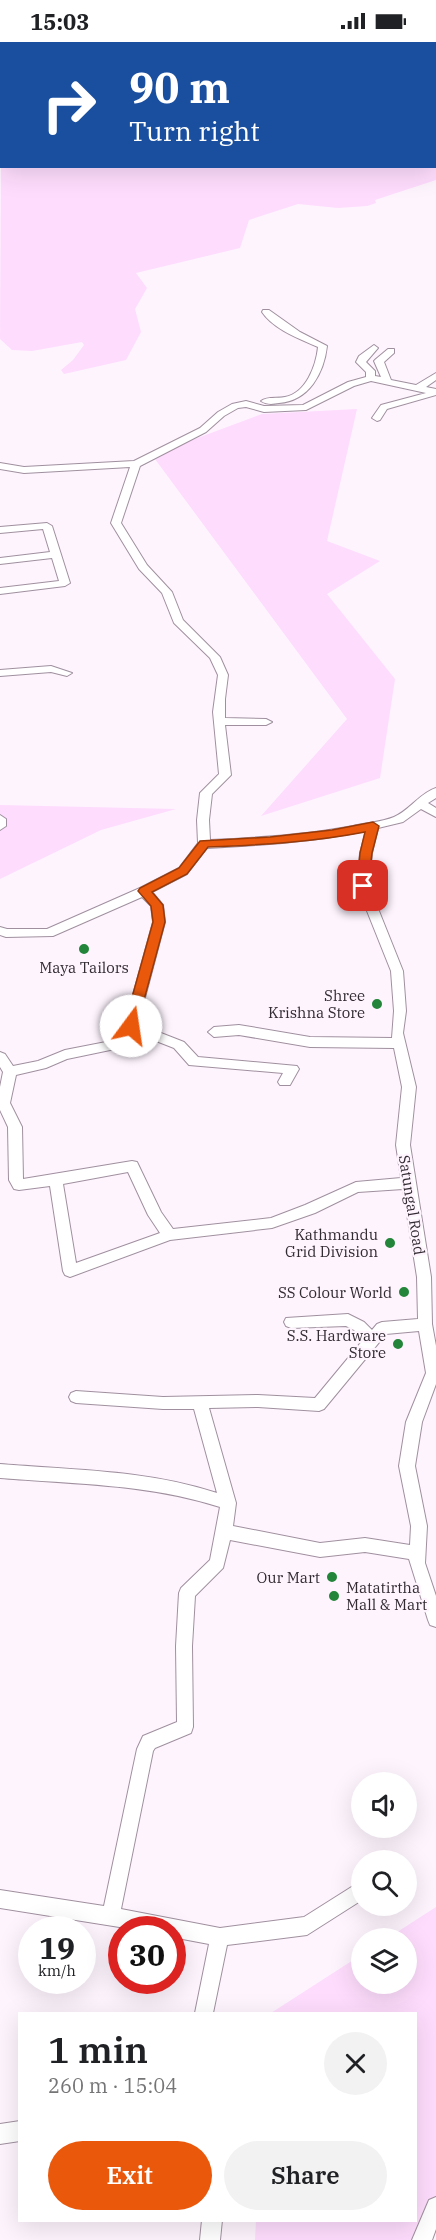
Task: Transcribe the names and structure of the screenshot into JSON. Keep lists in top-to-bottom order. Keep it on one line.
{"streets":{"street":["Satungal Road"]},"places":["Maya Tailors","Shree Krishna Store","Kathmandu Grid Division","SS Colour World","S.S. Hardware Store","Our Mart","Matatirtha Mall & Mart"],"page":{"status":"15:03","turn":["90 m","Turn right"],"speed":"19 km/h","limit":"30","heading":["1 min","260 m · 15:04"],"buttons":["Exit","Share"]}}
